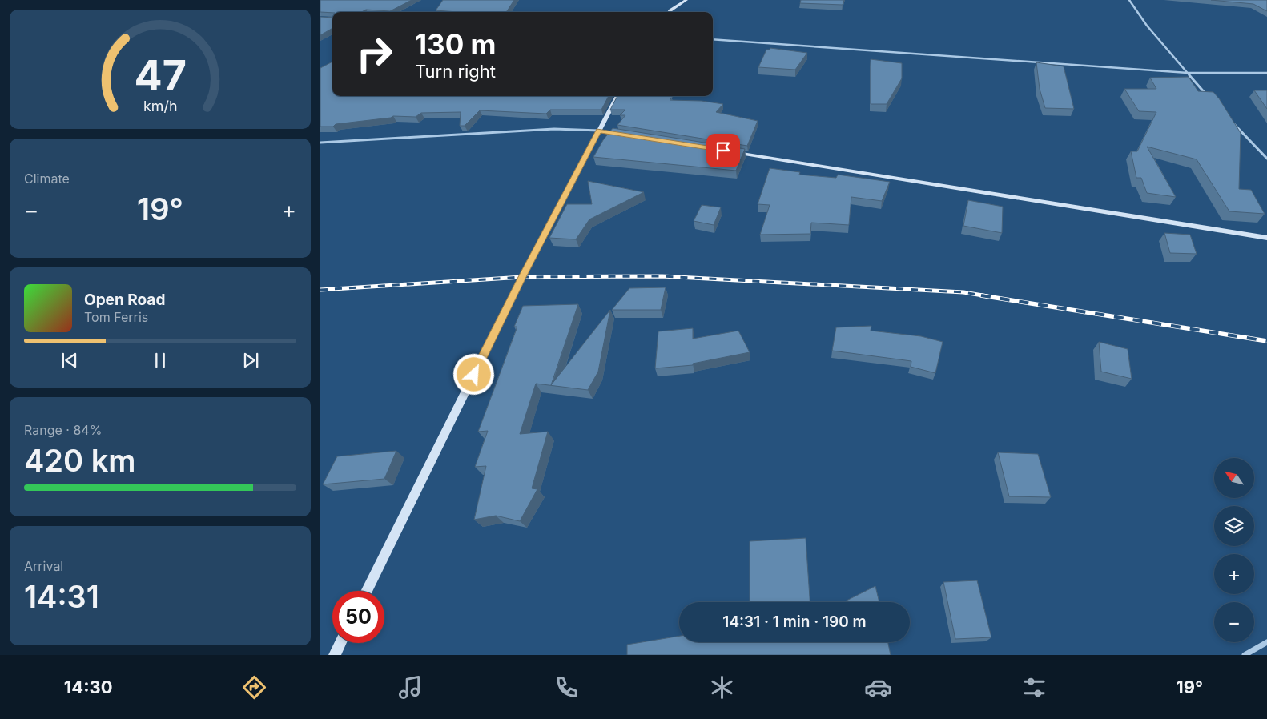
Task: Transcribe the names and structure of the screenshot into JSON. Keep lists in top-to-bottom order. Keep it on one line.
{"north":"top left","page":{"turn":["130 m","Turn right"],"tile":["Climate",["Range · 84%","420 km"],["Arrival","14:31"]],"heat":["−","19°","+"],"song":["Open Road","Tom Ferris"],"map_buttons":["+","−"],"limit":"50","trip":"14:31 · 1 min · 190 m","tabs":["14:30","19°"],"gauge":["47","km/h"]}}
